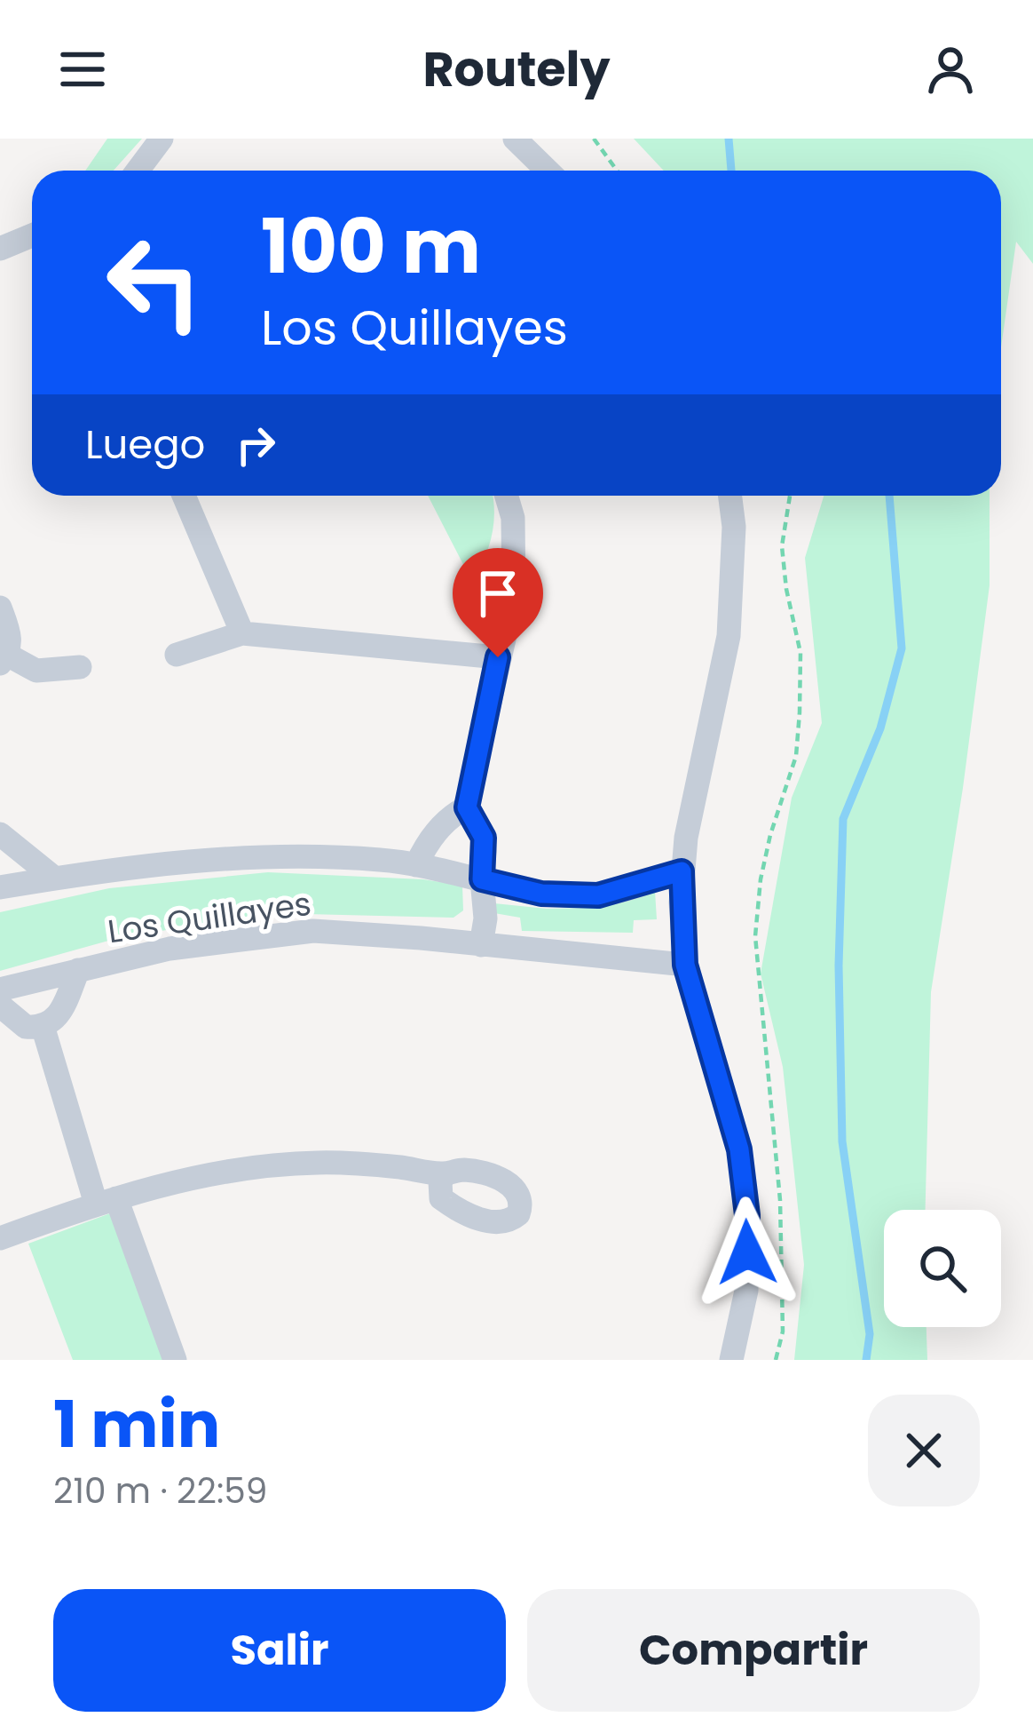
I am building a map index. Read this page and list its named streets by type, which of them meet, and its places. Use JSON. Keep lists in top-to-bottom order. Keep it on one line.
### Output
{"streets":{"street":["Los Quillayes"]},"page":{"header":"Routely","turn":["100 m","Los Quillayes"],"then":"Luego","heading":["1 min","210 m · 22:59"],"buttons":["Salir","Compartir"]}}
